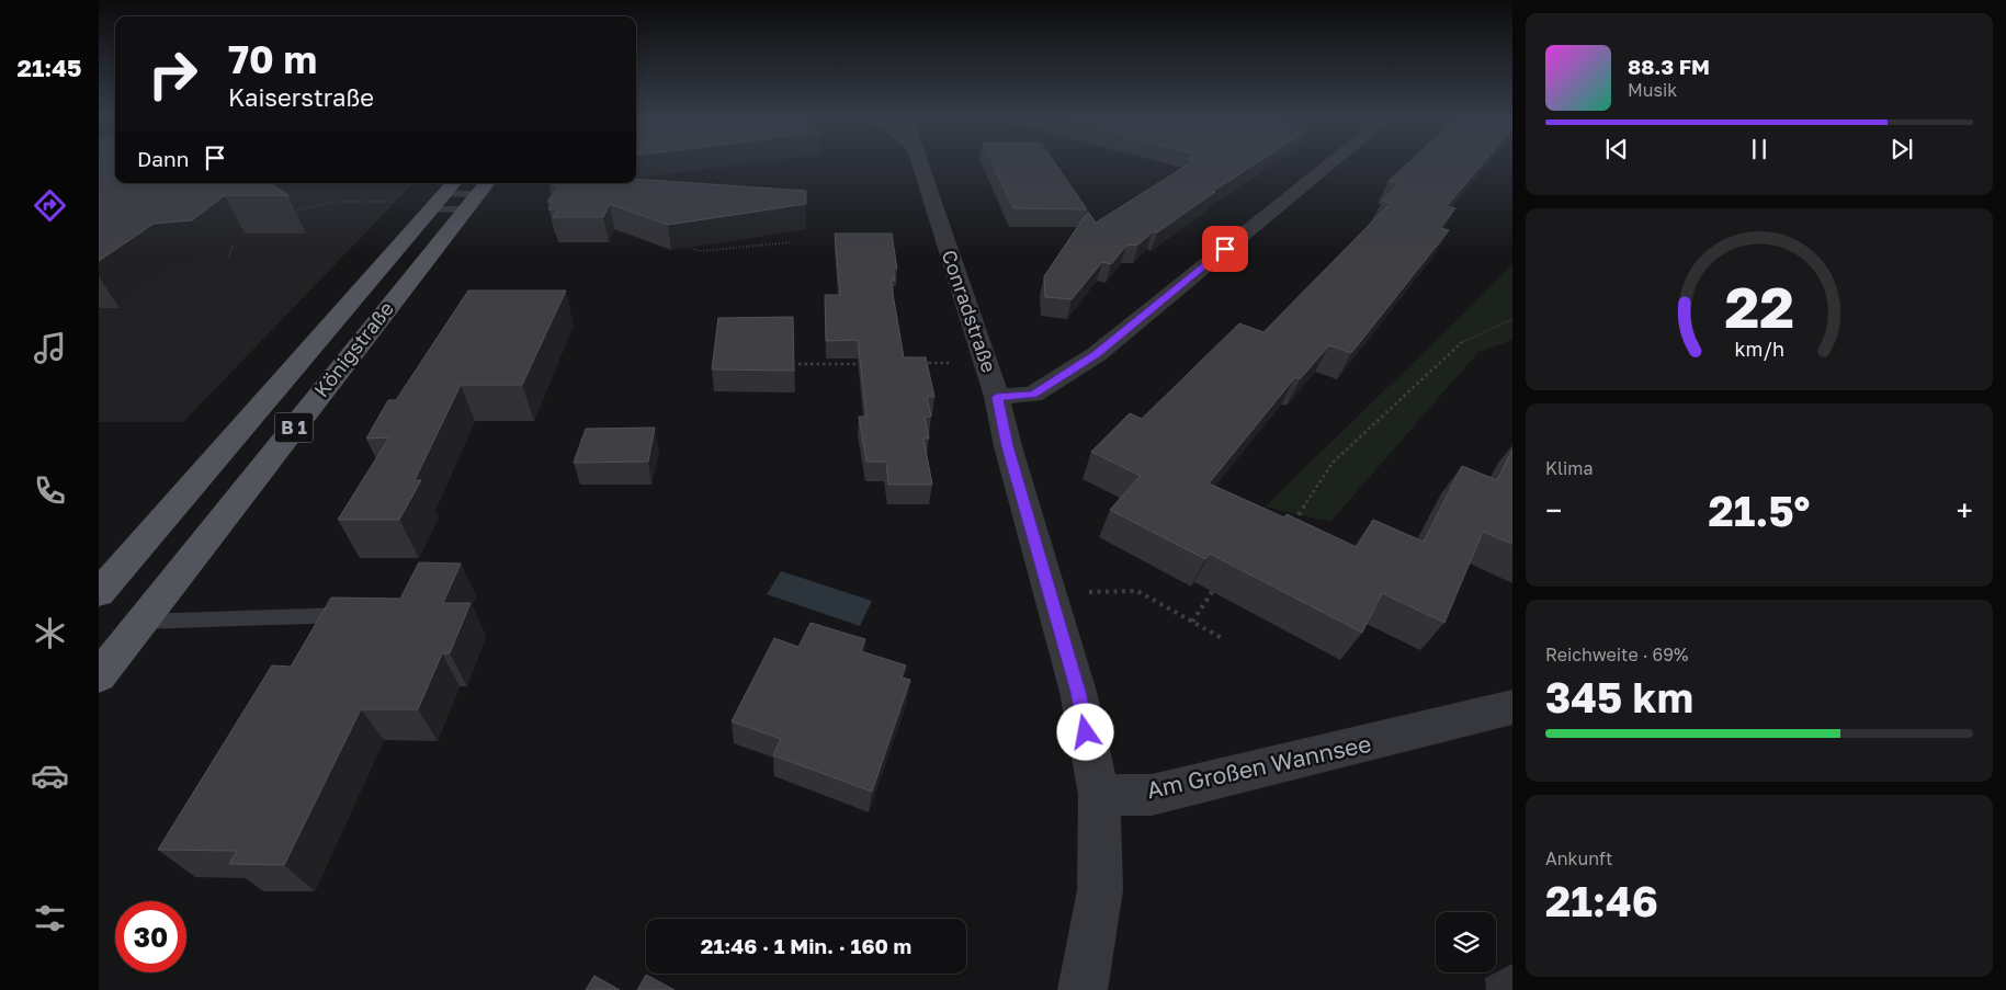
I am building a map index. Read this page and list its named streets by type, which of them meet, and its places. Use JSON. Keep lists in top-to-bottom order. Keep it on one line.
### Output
{"streets":{"main road":["Königstraße","B 1"],"street":["Conradstraße","Am Großen Wannsee"]},"crossings":[["Conradstraße","Am Großen Wannsee"]],"page":{"tabs":"21:45","turn":["70 m","Kaiserstraße"],"song":["88.3 FM","Musik"],"then":"Dann","tile":["Klima",["Reichweite · 69%","345 km"],["Ankunft","21:46"]],"heat":["−","21.5°","+"],"limit":"30","trip":"21:46 · 1 Min. · 160 m","gauge":["22","km/h"]}}
